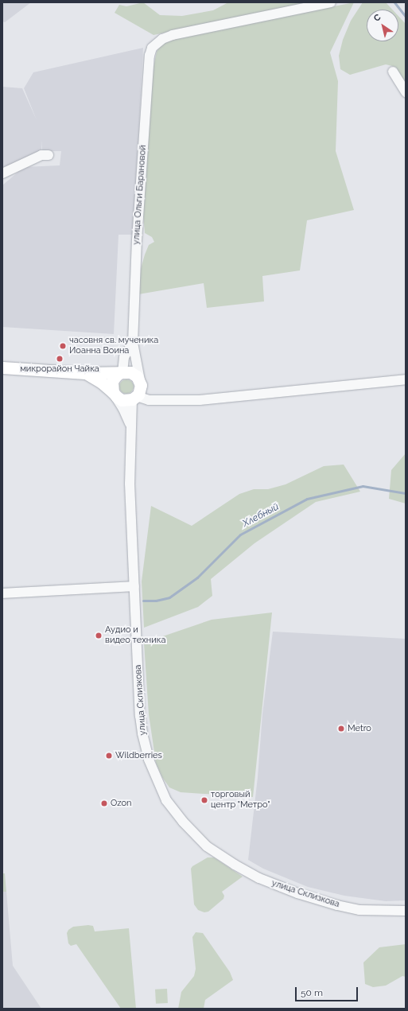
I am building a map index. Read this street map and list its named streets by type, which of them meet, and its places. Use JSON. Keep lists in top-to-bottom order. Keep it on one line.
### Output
{"streets":{"street":["улица Ольги Барановой","улица Склизкова"]},"crossings":[["улица Ольги Барановой","улица Склизкова"]],"water":["Хлебный"],"places":["часовня св. мученика Иоанна Воина","микрорайон Чайка","Аудио и видео техника","Metro","Wildberries","торговый центр \"Метро\"","Ozon"],"scale_bar":"50 m","north":"top left"}
